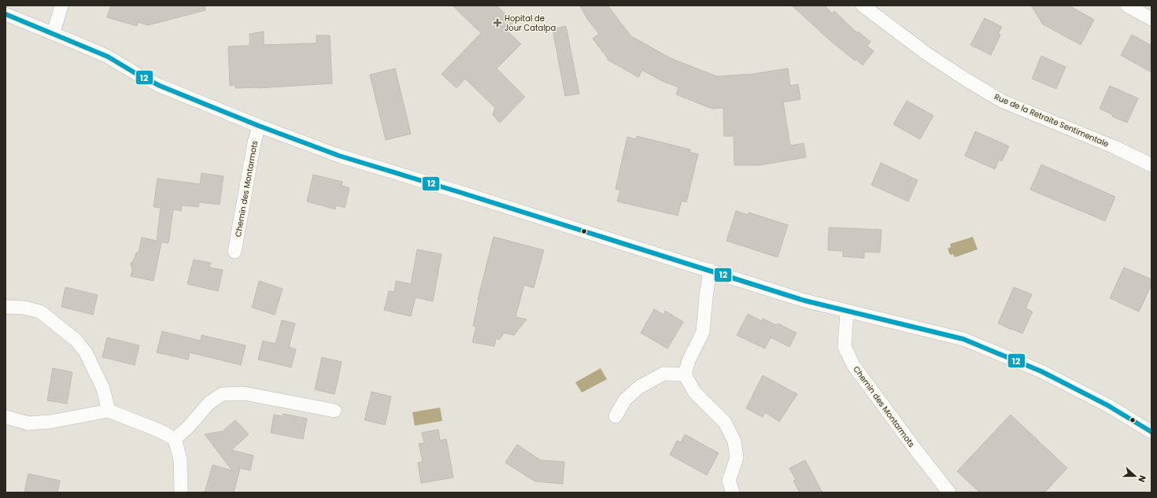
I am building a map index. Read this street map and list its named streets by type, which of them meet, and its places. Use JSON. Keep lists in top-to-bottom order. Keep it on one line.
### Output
{"streets":{"street":["Rue de la Retraite Sentimentale","Chemin des Montarmots"]},"places":{"health":["Hopital de Jour Catalpa"]},"lines":["transit line 12"],"north":"right"}
